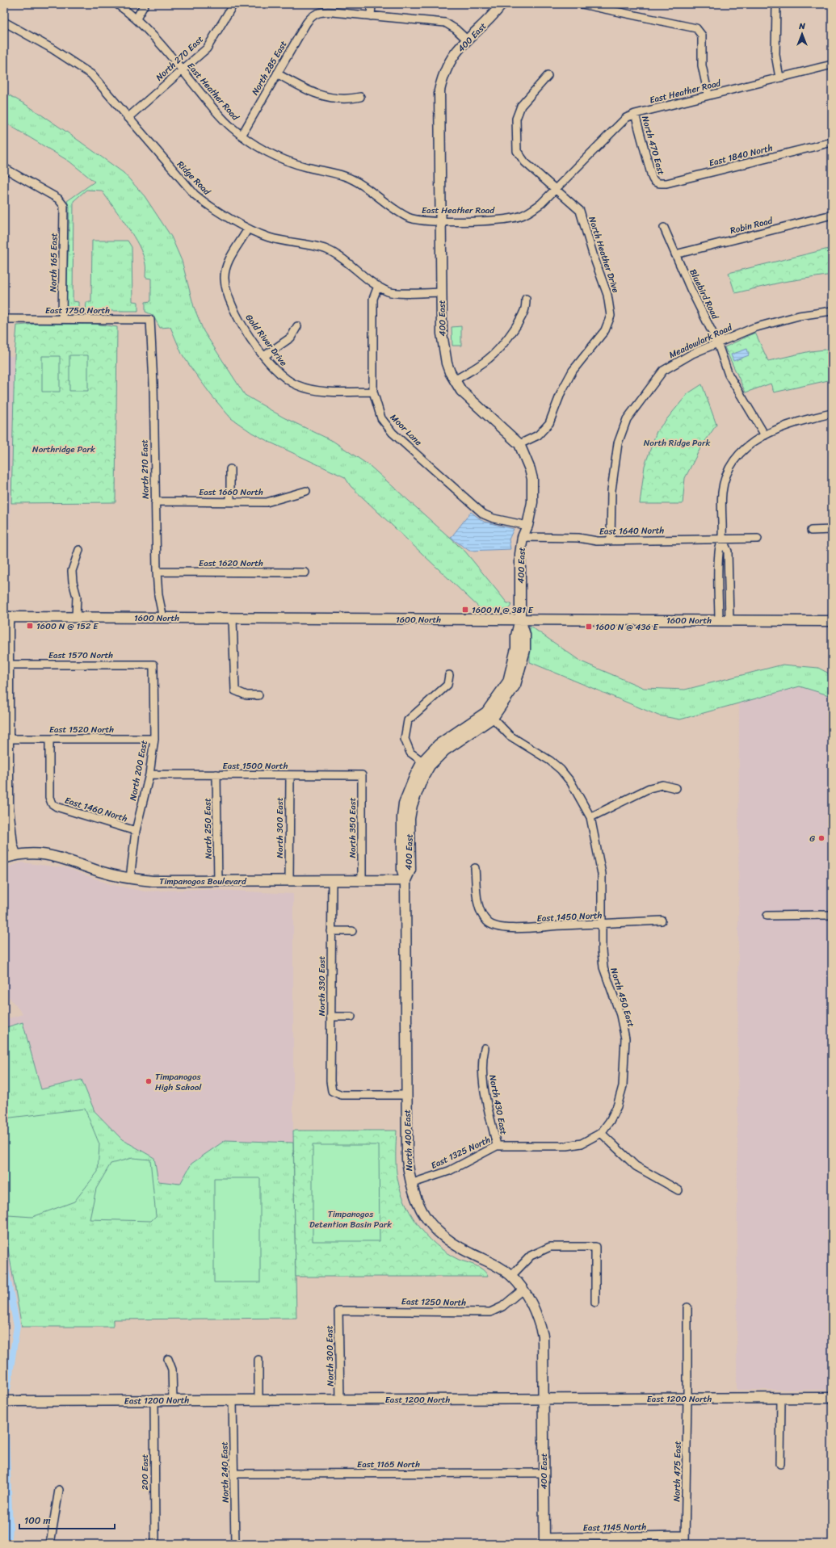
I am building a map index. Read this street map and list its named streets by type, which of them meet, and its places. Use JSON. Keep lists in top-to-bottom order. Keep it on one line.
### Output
{"streets":{"street":["400 East","North 270 East","North 285 East","East Heather Road","North 470 East","East 1840 North","Ridge Road","Robin Road","North Heather Drive","North 165 East","Bluebird Road","East 1750 North","Gold River Drive","Meadowlark Road","Moor Lane","North 210 East","East 1660 North","East 1640 North","East 1620 North","1600 North","East 1570 North","East 1520 North","East 1500 North","North 200 East","East 1460 North","North 300 East","North 350 East","North 250 East","Timpanogos Boulevard","East 1450 North","North 330 East","North 450 East","North 430 East","North 400 East","East 1325 North","East 1250 North","East 1200 North","East 1165 North","North 475 East","200 East","North 240 East","East 1145 North"]},"crossings":[["400 East","East Heather Road"],["400 East","Ridge Road"],["400 East","North Heather Drive"],["400 East","Moor Lane"],["400 East","East 1640 North"],["400 East","1600 North"],["400 East","Timpanogos Boulevard"],["400 East","North 450 East"],["400 East","North 400 East"],["400 East","East 1200 North"],["400 East","East 1165 North"],["400 East","East 1145 North"],["North 270 East","East Heather Road"],["North 270 East","Ridge Road"],["North 285 East","East Heather Road"],["East Heather Road","North 470 East"],["East Heather Road","North Heather Drive"],["North 470 East","East 1840 North"],["Ridge Road","Gold River Drive"],["Ridge Road","Moor Lane"],["Robin Road","Bluebird Road"],["North 165 East","East 1750 North"],["Bluebird Road","Meadowlark Road"],["East 1750 North","North 210 East"],["Gold River Drive","Moor Lane"],["Meadowlark Road","East 1640 North"],["North 210 East","East 1660 North"],["North 210 East","East 1620 North"],["North 210 East","1600 North"],["East 1570 North","North 200 East"],["East 1520 North","North 200 East"],["East 1520 North","East 1460 North"],["East 1500 North","North 200 East"],["East 1500 North","North 300 East"],["East 1500 North","North 350 East"],["East 1500 North","North 250 East"],["North 200 East","East 1460 North"],["North 200 East","Timpanogos Boulevard"],["North 300 East","Timpanogos Boulevard"],["North 300 East","East 1250 North"],["North 300 East","East 1200 North"],["North 350 East","Timpanogos Boulevard"],["North 250 East","Timpanogos Boulevard"],["Timpanogos Boulevard","North 330 East"],["Timpanogos Boulevard","North 400 East"],["East 1450 North","North 450 East"],["North 330 East","North 400 East"],["North 450 East","East 1325 North"],["North 430 East","East 1325 North"],["North 400 East","East 1325 North"],["North 400 East","East 1250 North"],["North 400 East","East 1200 North"],["East 1200 North","North 475 East"],["East 1200 North","200 East"],["East 1200 North","North 240 East"],["East 1165 North","North 240 East"],["North 475 East","East 1145 North"]],"parks":["North Ridge Park","Northridge Park","Timpanogos Detention Basin Park"],"places":{"transit":["1600 N @ 381 E","1600 N @ 152 E","1600 N @ 436 E"],"other":["G","Timpanogos High School"]},"scale_bar":"100 m","north":"top"}
